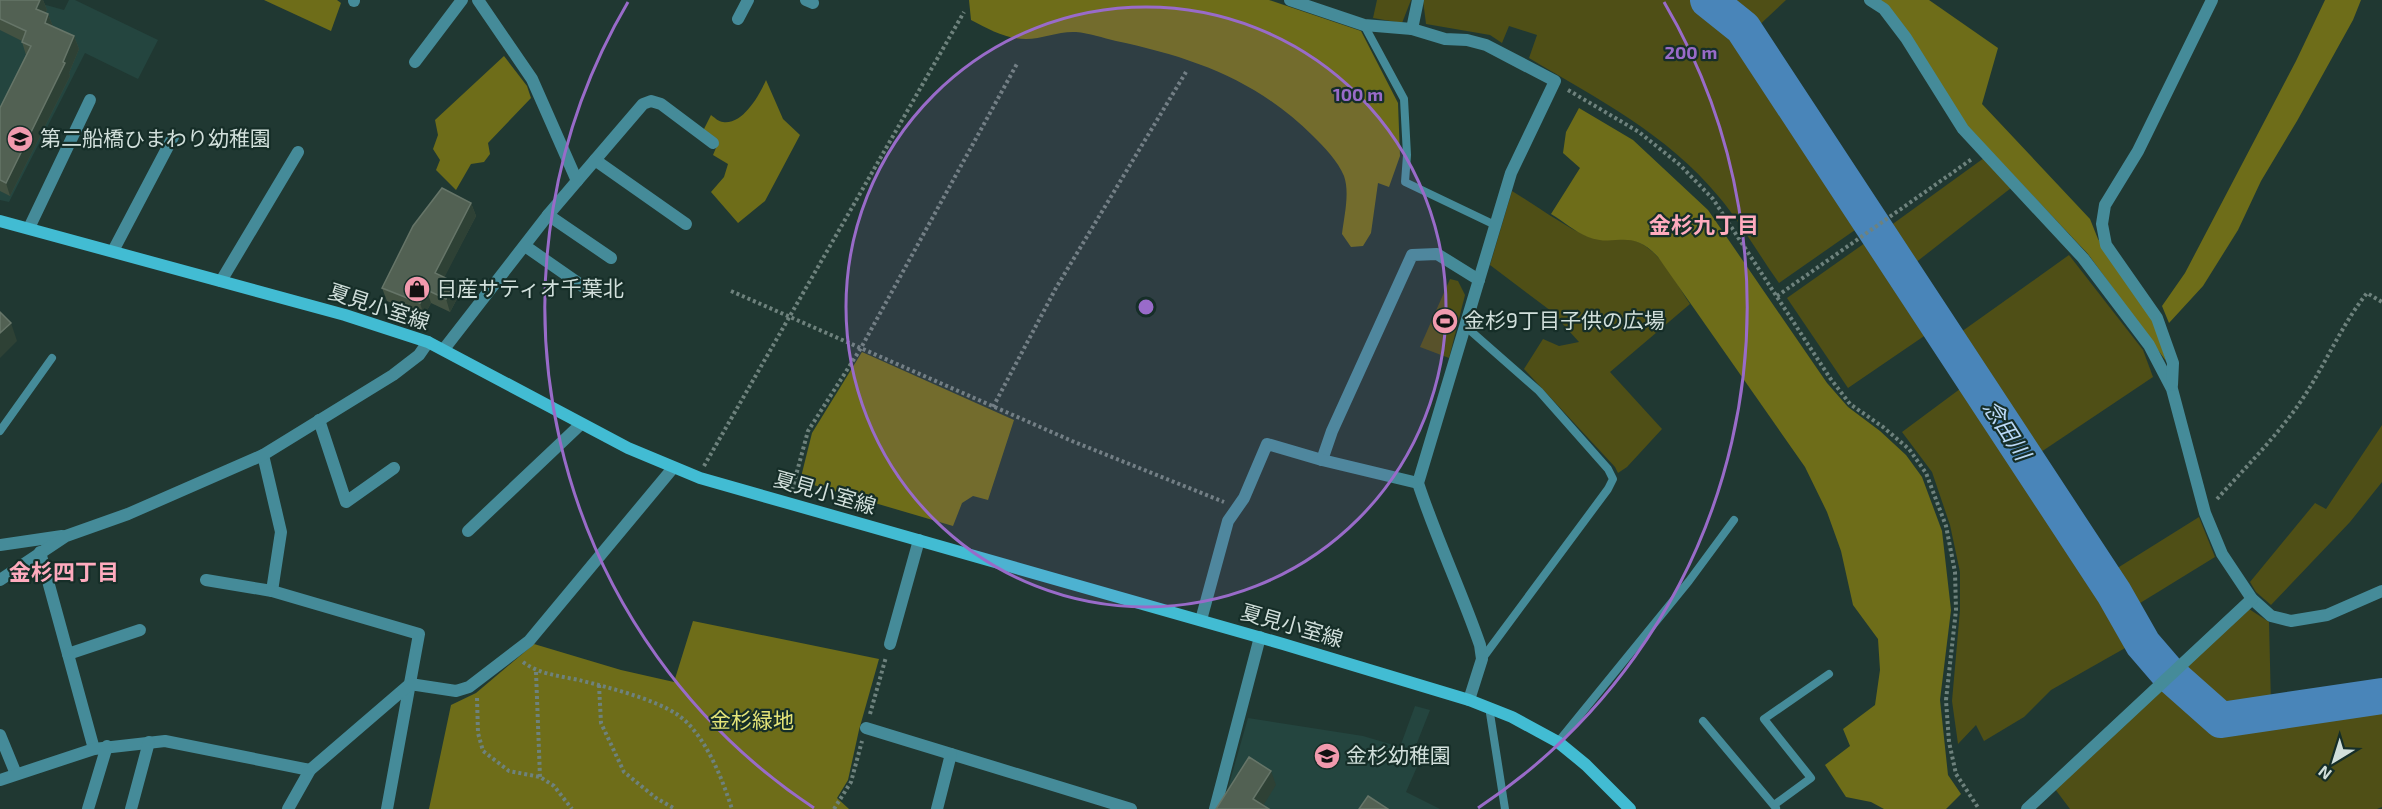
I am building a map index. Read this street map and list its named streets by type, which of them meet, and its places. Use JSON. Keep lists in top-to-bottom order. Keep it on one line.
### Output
{"streets":{"main road":["夏見小室線"]},"districts":["金杉九丁目","金杉四丁目"],"water":["念田川"],"parks":["金杉緑地"],"places":{"school or university":["第二船橋ひまわり幼稚園","金杉幼稚園"],"shop":["日産サティオ千葉北"],"sports":["金杉9丁目子供の広場"]},"north":"bottom left","rings":["200 m","100 m"]}
